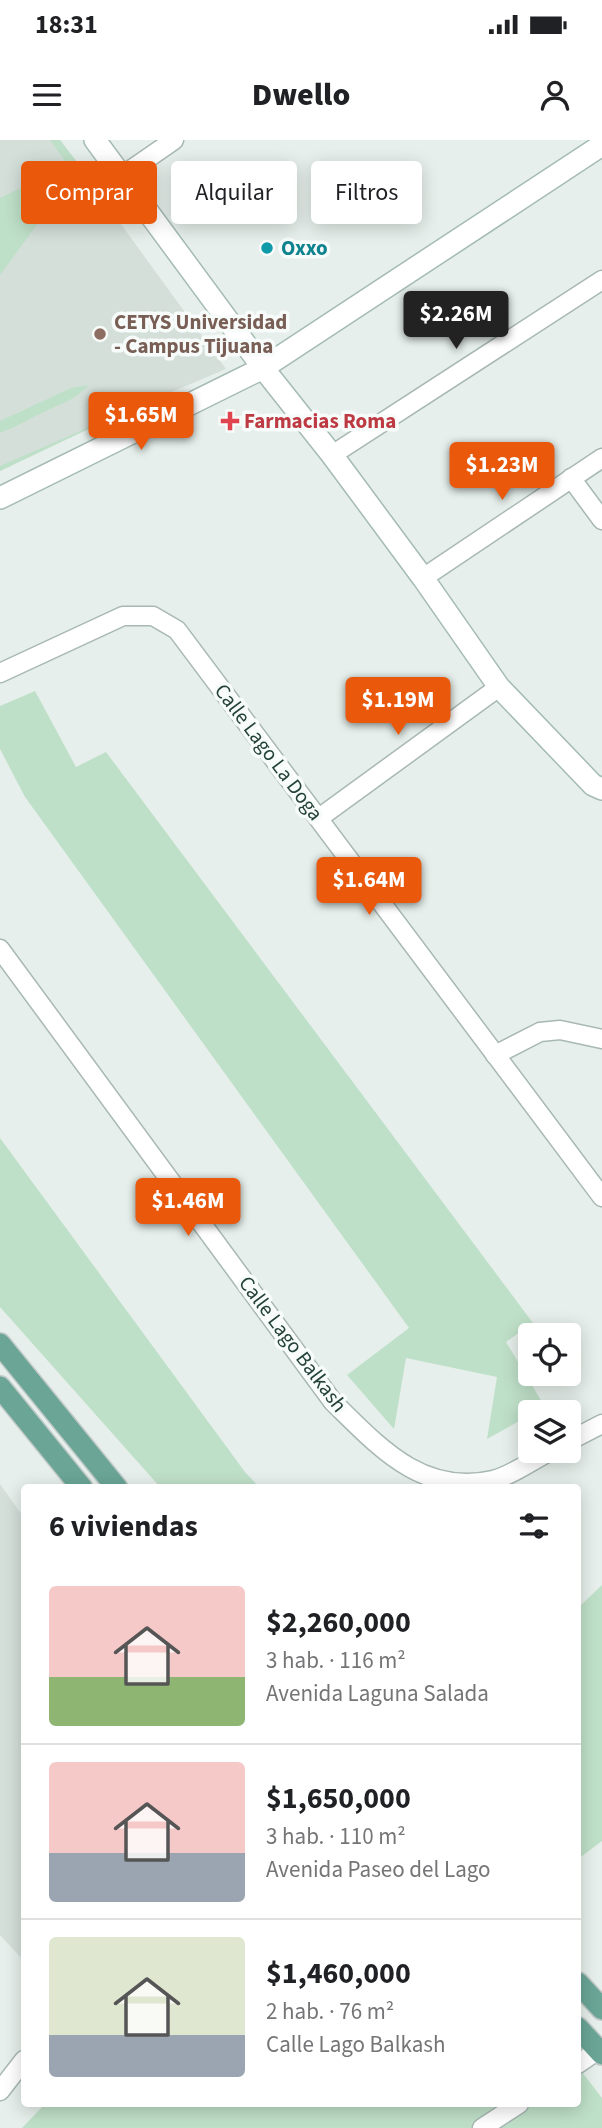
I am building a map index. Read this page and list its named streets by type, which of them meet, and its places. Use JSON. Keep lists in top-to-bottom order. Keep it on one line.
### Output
{"streets":{"street":["Calle Lago La Doga","Calle Lago Balkash"]},"places":{"other":["Oxxo","CETYS Universidad - Campus Tijuana"],"health":["Farmacias Roma"]},"page":{"status":"18:31","header":"Dwello","chip":["Comprar","Alquilar","Filtros"],"price":["$2.26M","$1.65M","$1.23M","$1.19M","$1.64M","$1.46M"],"heading":"6 viviendas","list":[{"name":"$2,260,000","note":"3 hab. · 116 m² · Avenida Laguna Salada"},{"name":"$1,650,000","note":"3 hab. · 110 m² · Avenida Paseo del Lago"},{"name":"$1,460,000","note":"2 hab. · 76 m² · Calle Lago Balkash"}]}}
